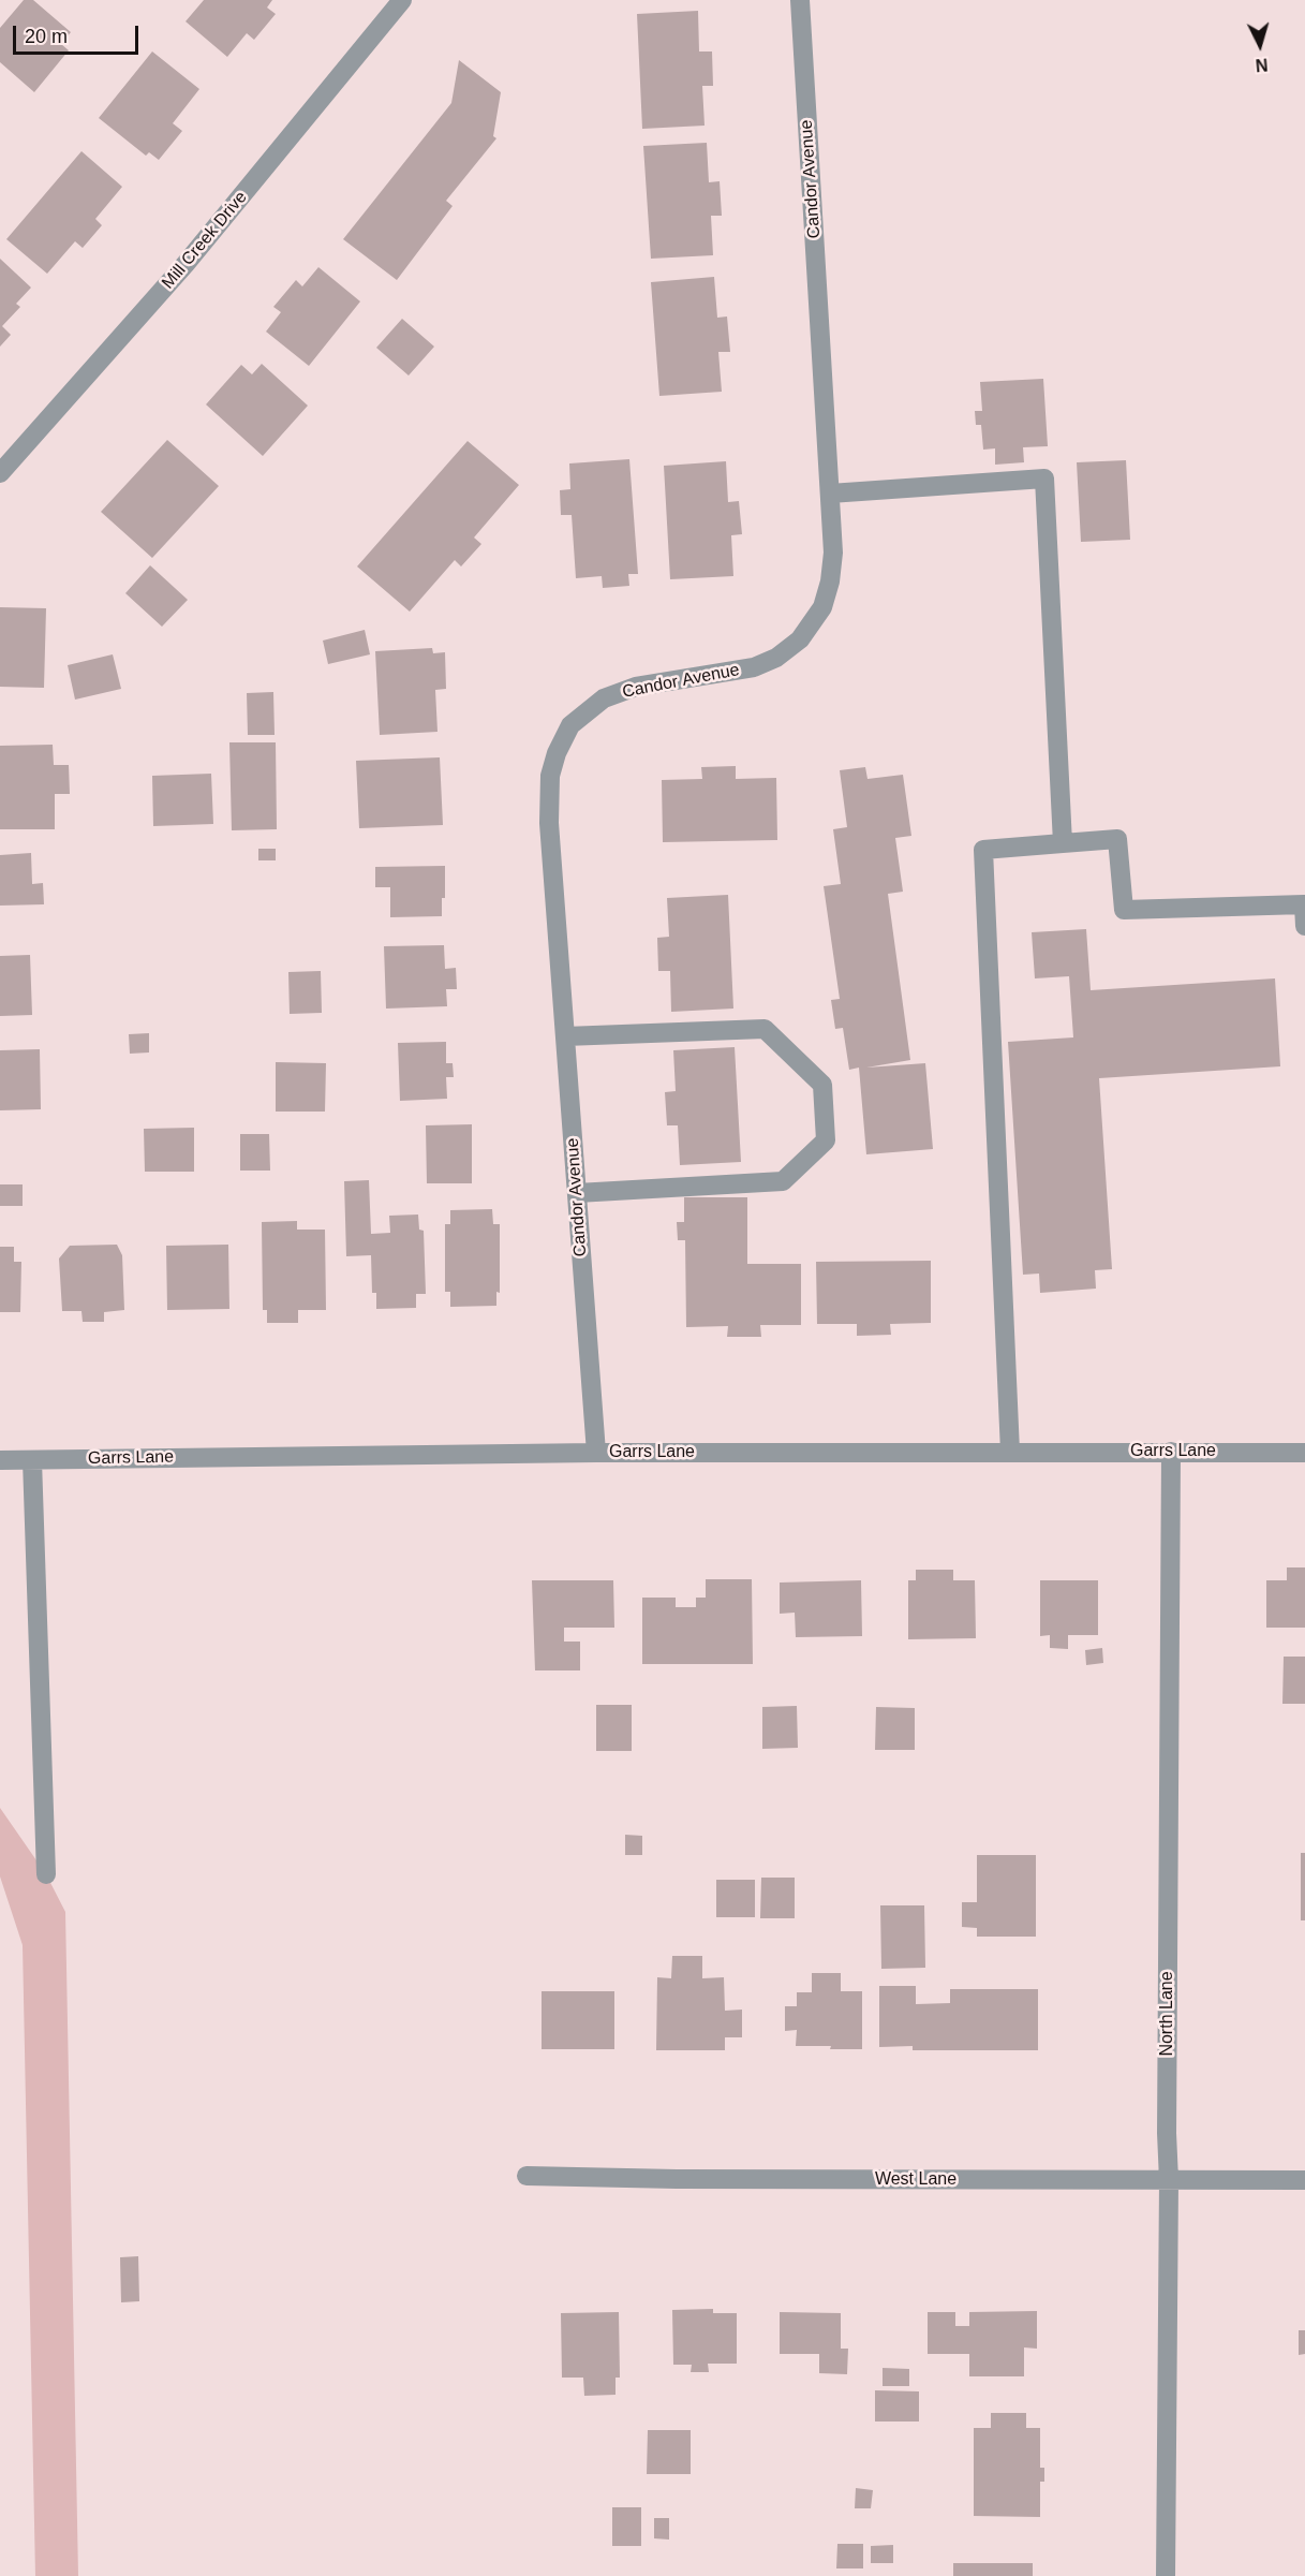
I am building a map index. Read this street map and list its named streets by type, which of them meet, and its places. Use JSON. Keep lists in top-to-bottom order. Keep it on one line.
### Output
{"streets":{"street":["Candor Avenue","Mill Creek Drive","Garrs Lane","North Lane","West Lane"]},"crossings":[["Candor Avenue","Garrs Lane"],["Garrs Lane","North Lane"],["North Lane","West Lane"]],"scale_bar":"20 m","north":"bottom"}
